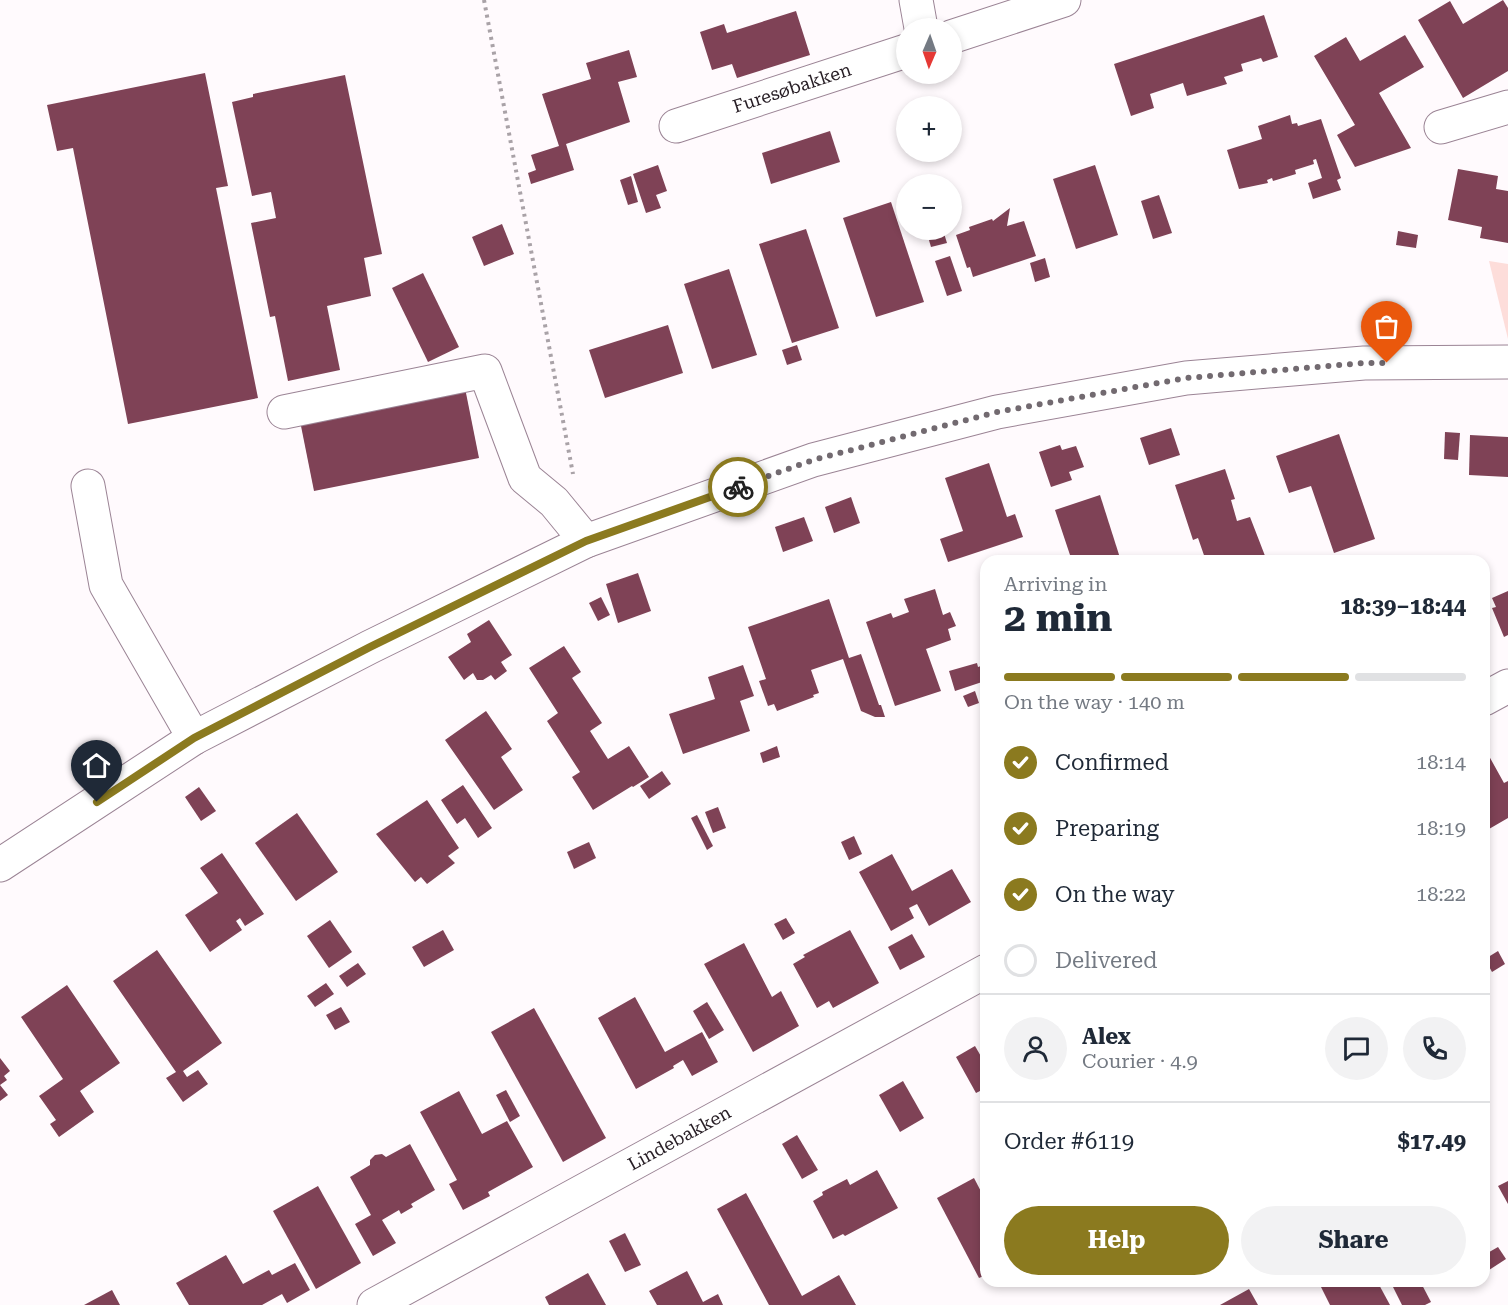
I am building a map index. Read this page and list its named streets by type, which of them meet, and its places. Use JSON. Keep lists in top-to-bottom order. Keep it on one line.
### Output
{"streets":{"street":["Furesøbakken","Lindebakken"]},"north":"bottom","page":{"map_buttons":["+","−"],"heading":["2 min","Arriving in","18:39–18:44"],"panel":["Alex","Courier · 4.9","Order #6119","$17.49"],"bar":"On the way · 140 m","list":[["Confirmed","18:14"],["Preparing","18:19"],["On the way","18:22"],"Delivered"],"buttons":["Help","Share"]}}
